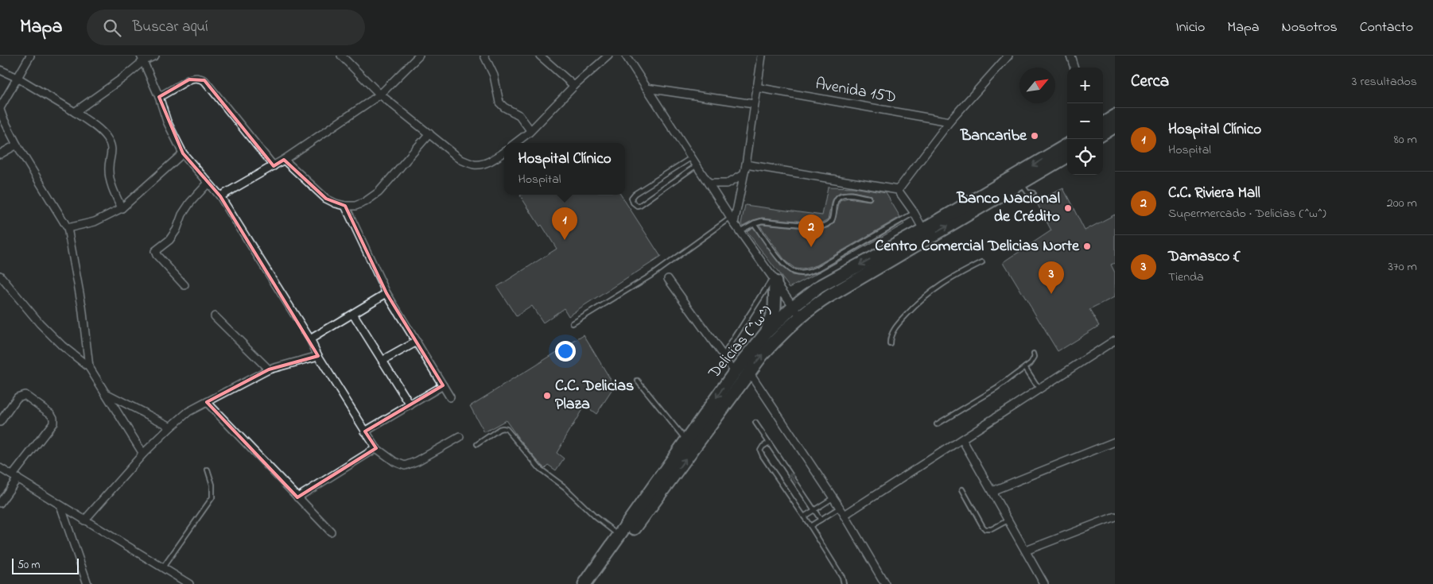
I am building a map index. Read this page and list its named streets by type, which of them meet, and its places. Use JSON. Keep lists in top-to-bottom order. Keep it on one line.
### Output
{"streets":{"main road":["Delicias (^w^)"],"street":["Avenida 15D"]},"places":["Bancaribe","Banco Nacional de Crédito","Centro Comercial Delicias Norte","C.C. Delicias Plaza"],"scale_bar":"50 m","north":"top right","page":{"header":"Mapa","search":"Buscar aquí","nav":["Inicio","Mapa","Nosotros","Contacto"],"heading":["Cerca","3 resultados"],"map_buttons":["+","−"],"list":[{"mark":"1","name":"Hospital Clínico","note":"Hospital","value":"80 m"},{"mark":"2","name":"C.C. Riviera Mall","note":"Supermercado · Delicias (^w^)","value":"200 m"},{"mark":"3","name":"Damasco :(","note":"Tienda","value":"370 m"}],"popup":["Hospital Clínico","Hospital"],"pins":["1","2","3"],"scale":"50 m"}}
